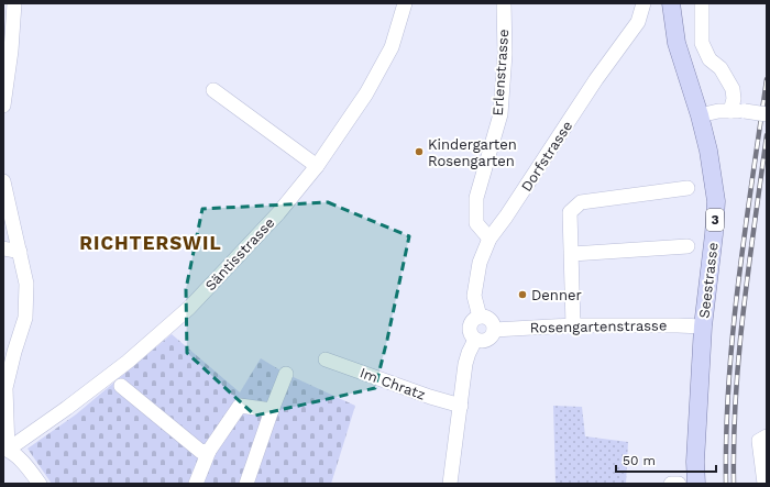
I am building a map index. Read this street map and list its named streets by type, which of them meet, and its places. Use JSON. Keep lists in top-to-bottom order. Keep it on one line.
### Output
{"streets":{"main road":["3","Seestrasse"],"street":["Erlenstrasse","Dorfstrasse","Säntisstrasse","Rosengartenstrasse","Im Chratz"]},"crossings":[["Erlenstrasse","Dorfstrasse"],["Dorfstrasse","Rosengartenstrasse"],["Seestrasse","Rosengartenstrasse"]],"districts":["RICHTERSWIL"],"places":["Kindergarten Rosengarten","Denner"],"scale_bar":"50 m"}
